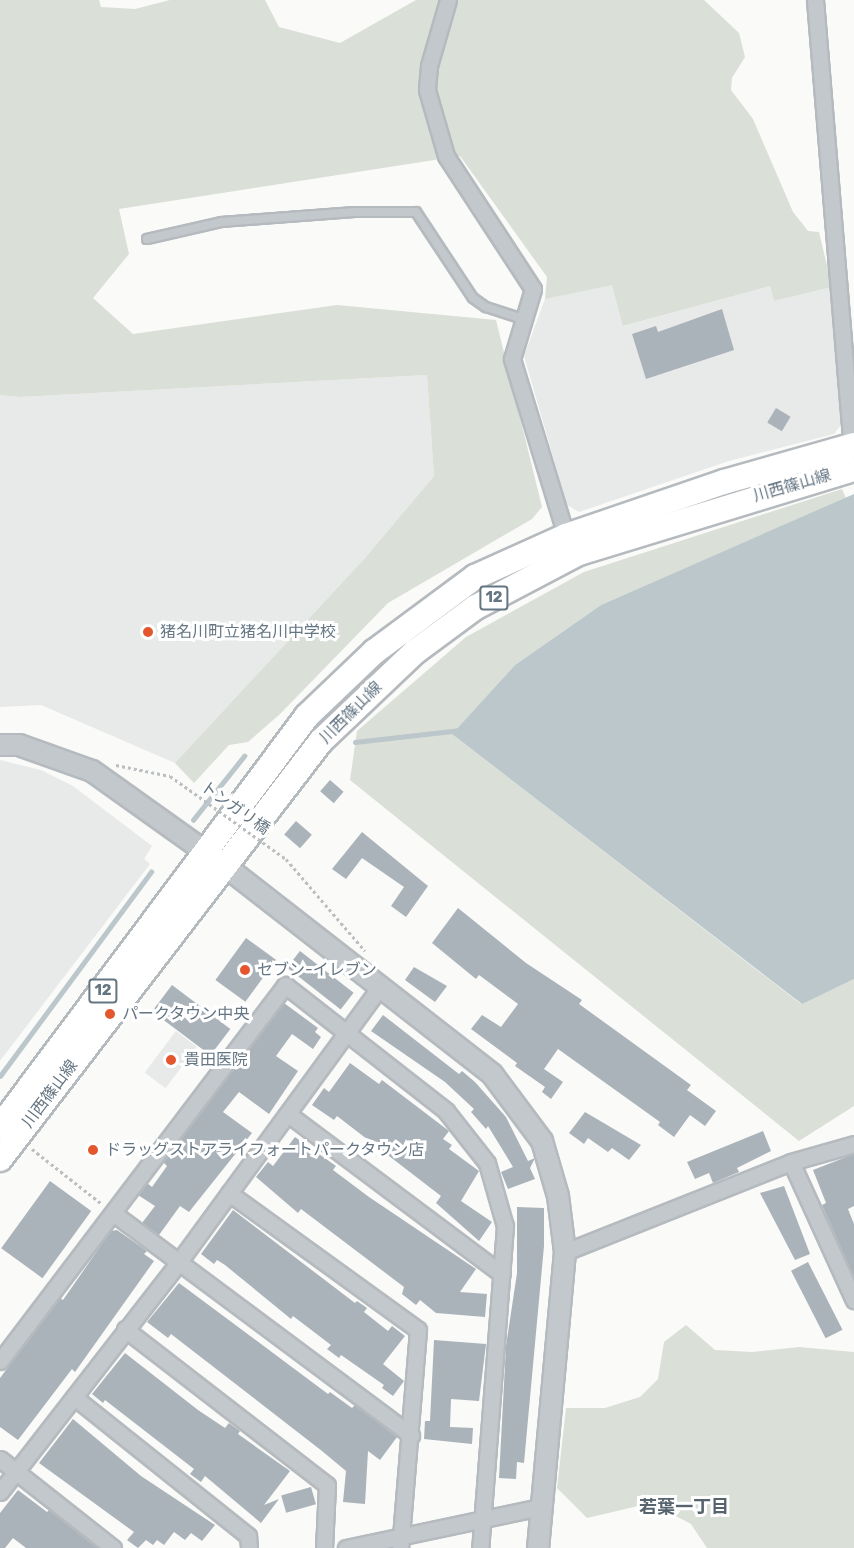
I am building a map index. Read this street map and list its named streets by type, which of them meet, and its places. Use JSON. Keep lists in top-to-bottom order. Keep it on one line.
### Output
{"streets":{"main road":["川西篠山線","12"],"path":["トンガリ橋"]},"districts":["若葉一丁目"],"places":["猪名川町立猪名川中学校","セブン-イレブン","パークタウン中央","貴田医院","ドラッグストアライフォートパークタウン店"]}
